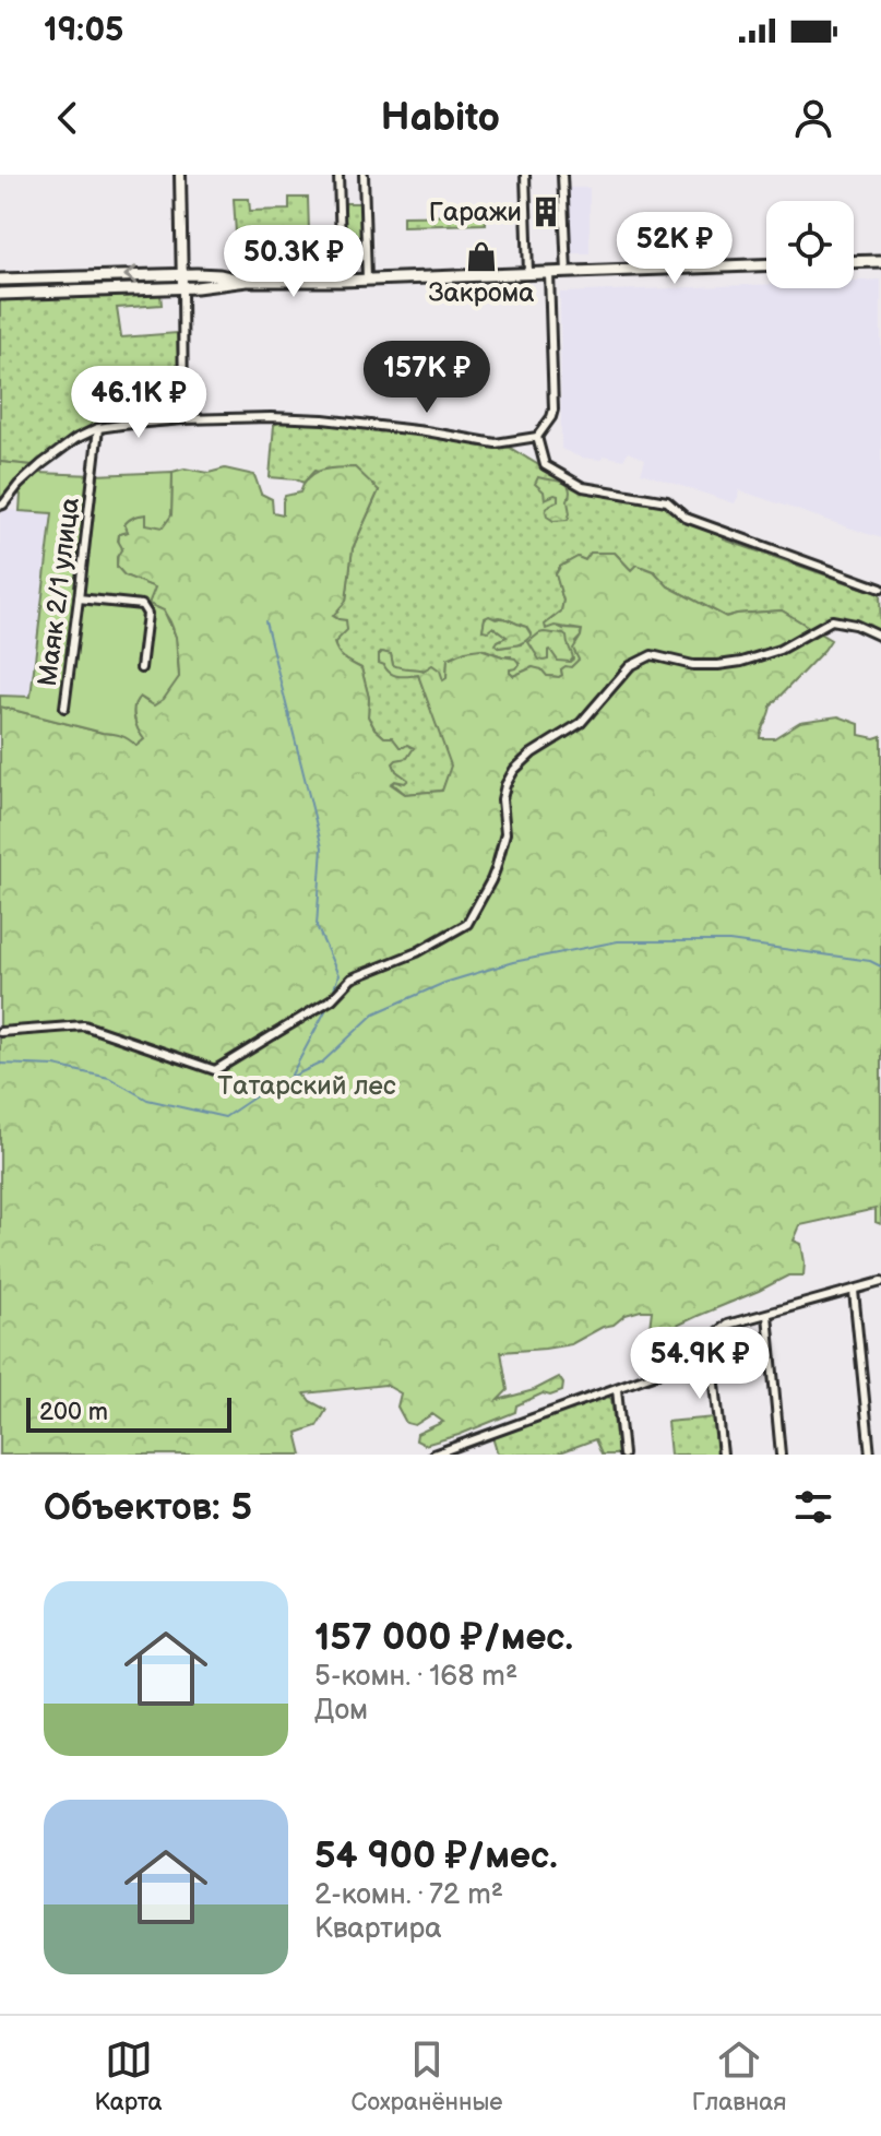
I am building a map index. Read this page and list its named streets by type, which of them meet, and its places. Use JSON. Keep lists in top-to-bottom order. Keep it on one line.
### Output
{"streets":{"street":["Маяк 2/1 улица"]},"parks":["Татарский лес"],"places":{"building":["Гаражи"],"shop":["Закрома"]},"scale_bar":"200 m","page":{"status":"19:05","header":"Habito","price":["52K ₽","50.3K ₽","157K ₽","46.1K ₽","54.9K ₽"],"scale":"200 m","heading":"Объектов: 5","list":[{"name":"157 000 ₽/мес.","note":"5-комн. · 168 m² · Дом"},{"name":"54 900 ₽/мес.","note":"2-комн. · 72 m² · Квартира"}],"tabs":["Карта","Сохранённые","Главная"]}}
